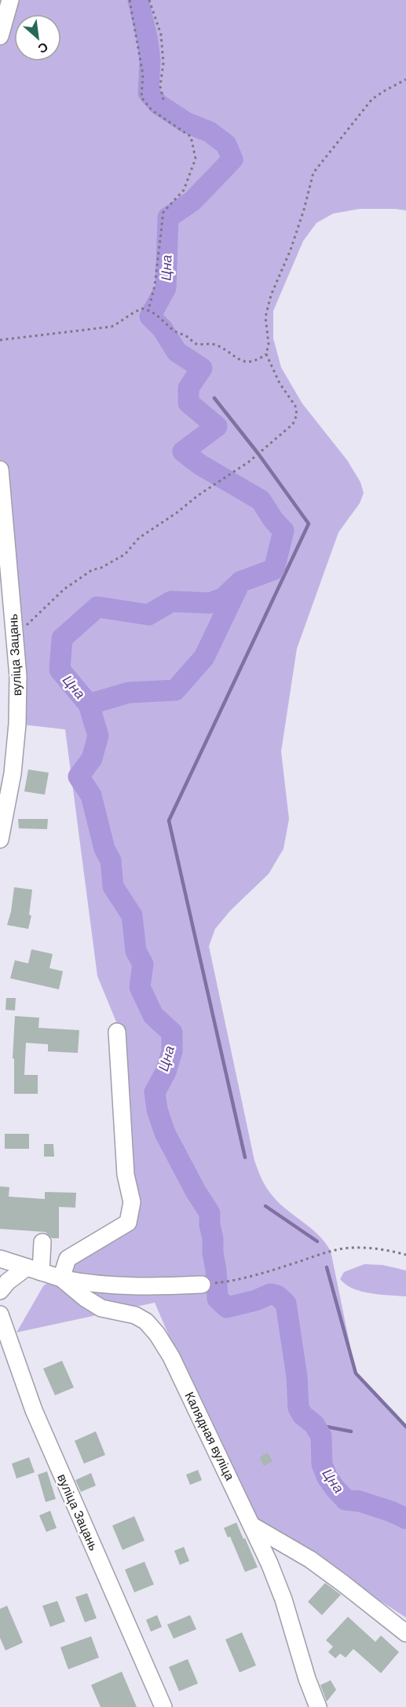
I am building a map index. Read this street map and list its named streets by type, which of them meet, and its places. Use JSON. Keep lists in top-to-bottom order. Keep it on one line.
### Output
{"streets":{"street":["вуліца Зацань","Калядная вуліца"]},"water":["Цна"],"north":"bottom right"}
